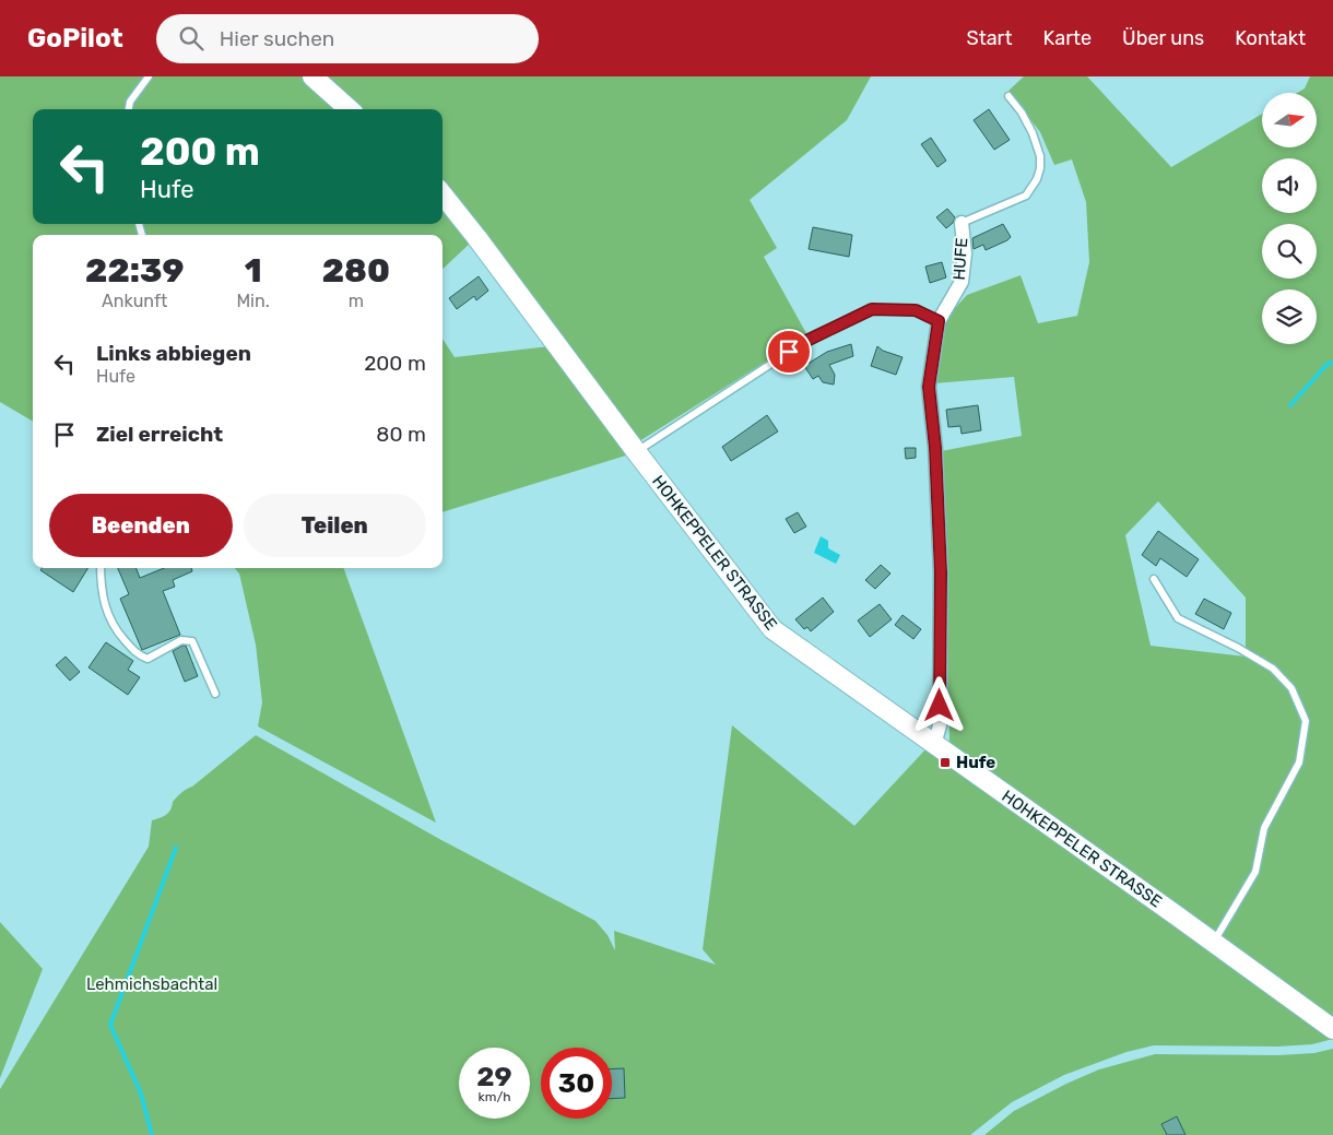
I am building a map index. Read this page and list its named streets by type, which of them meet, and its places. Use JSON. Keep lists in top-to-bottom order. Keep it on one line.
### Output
{"streets":{"street":["HUFE","HOHKEPPELER STRASSE"]},"crossings":[["HUFE","HOHKEPPELER STRASSE"]],"parks":["Lehmichsbachtal"],"places":{"transit":["Hufe"]},"north":"right","page":{"header":"GoPilot","search":"Hier suchen","nav":["Start","Karte","Über uns","Kontakt"],"turn":["200 m","Hufe"],"eta":["22:39","Ankunft","1","Min.","280","m"],"list":[{"name":"Links abbiegen","note":"Hufe","value":"200 m"},{"name":"Ziel erreicht","value":"80 m"}],"buttons":["Beenden","Teilen"],"speed":"29 km/h","limit":"30"}}
